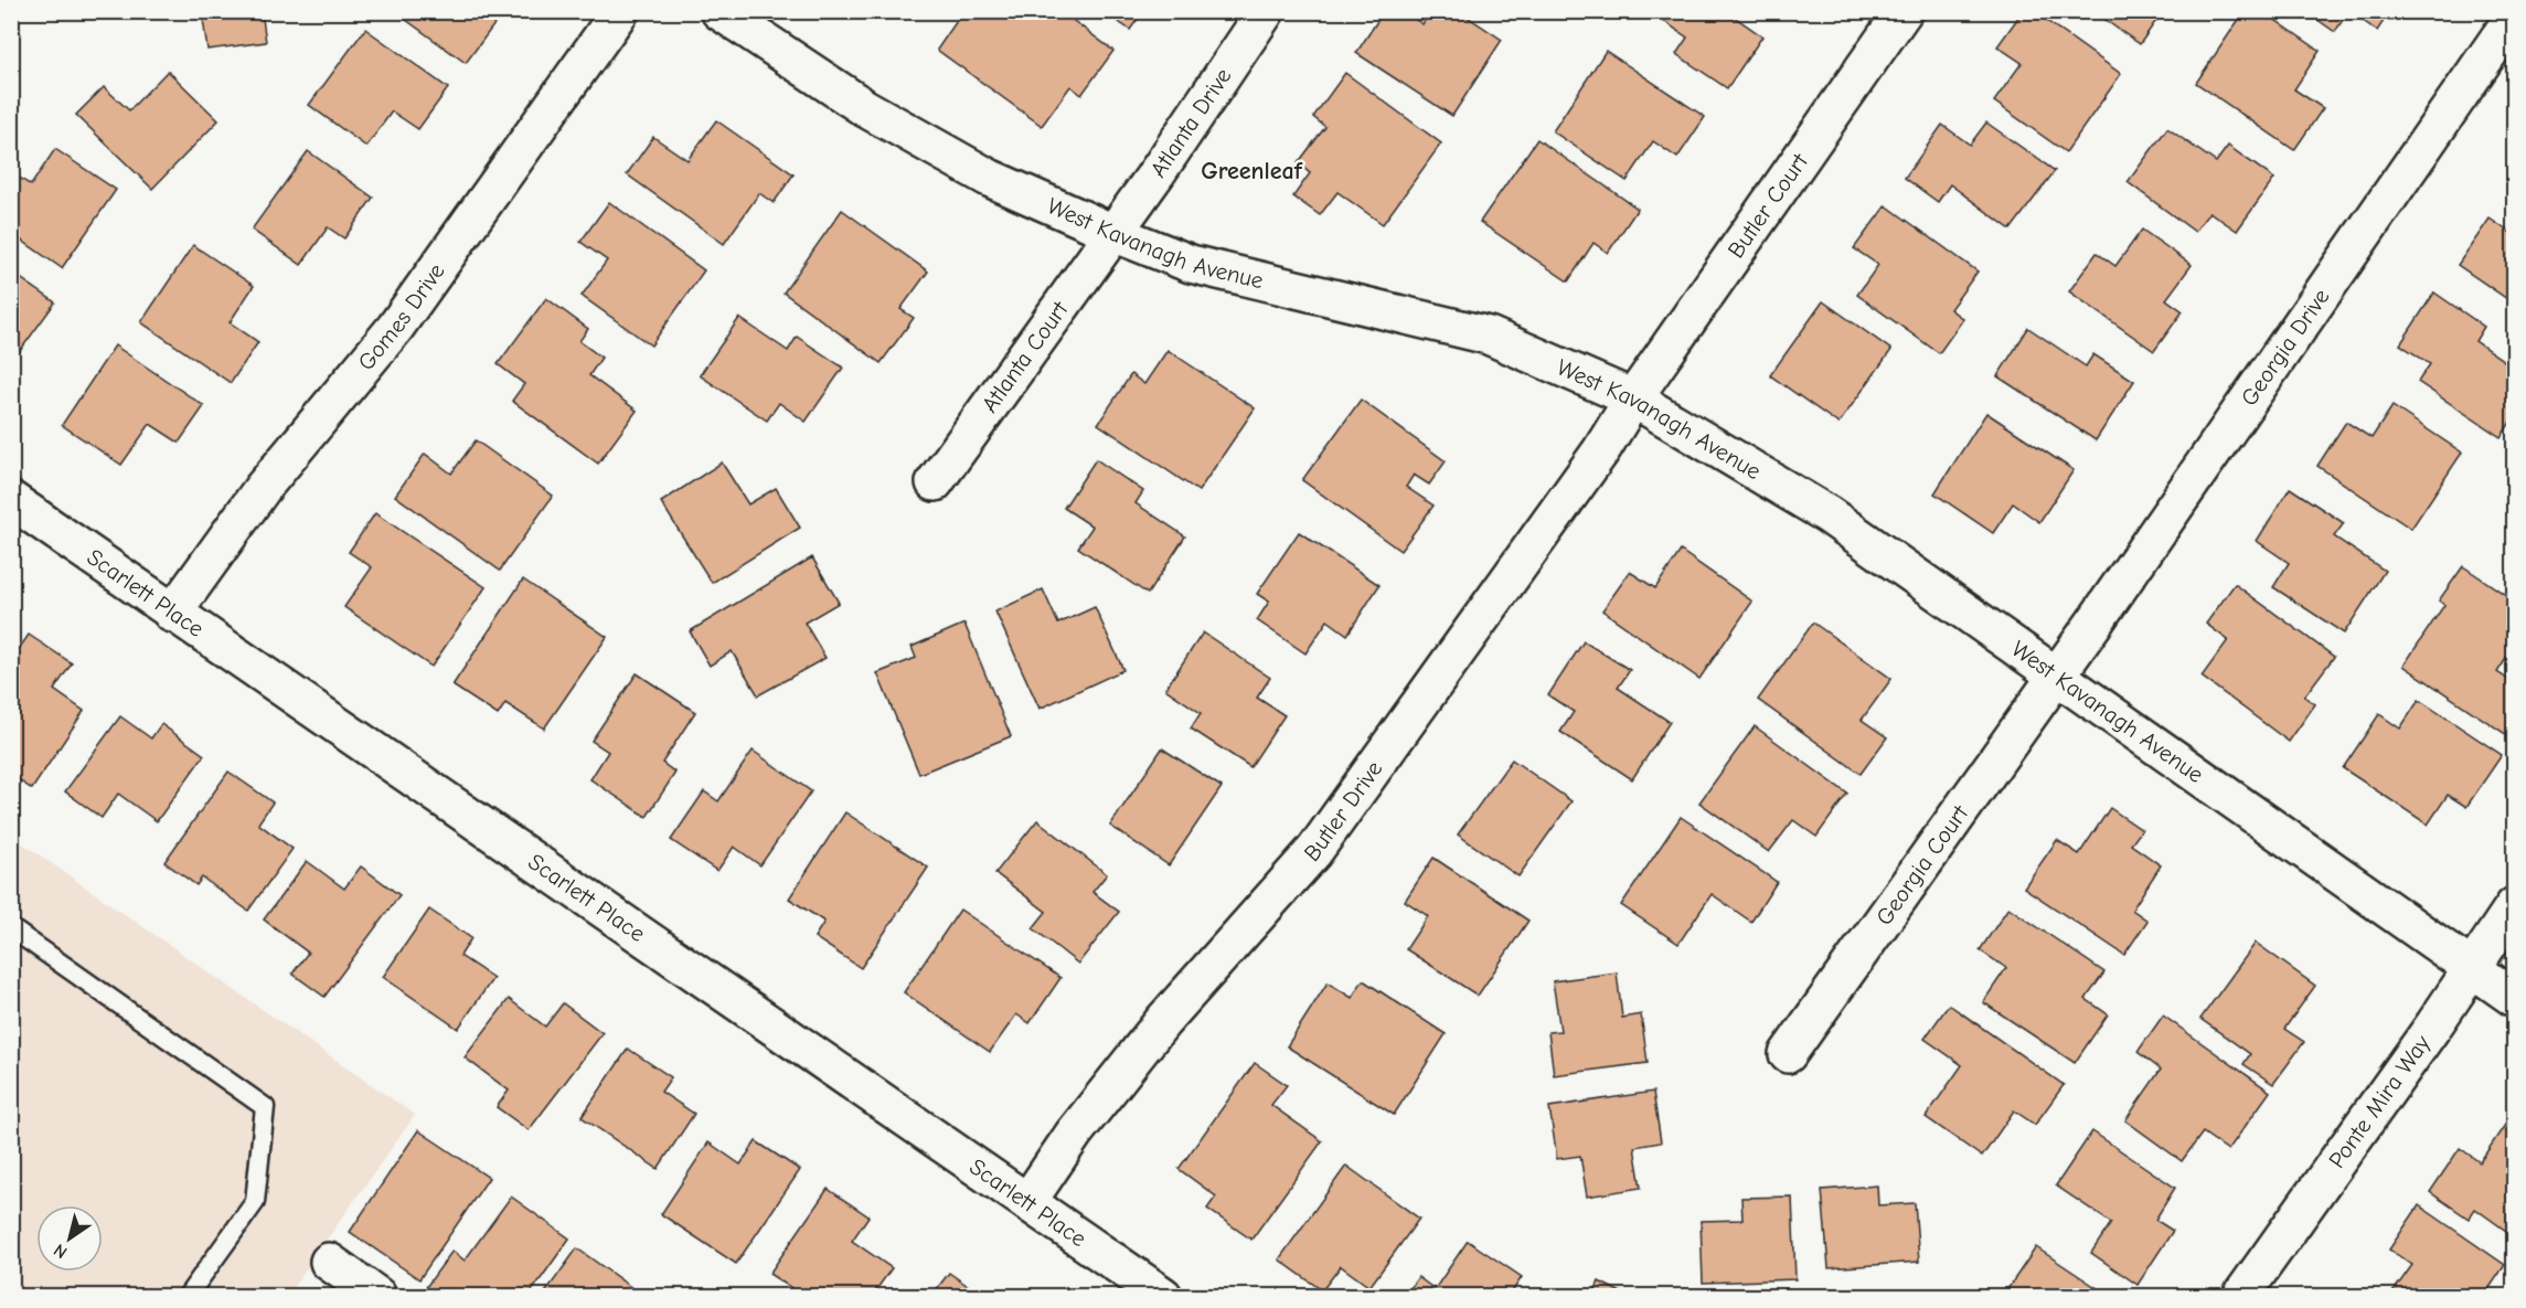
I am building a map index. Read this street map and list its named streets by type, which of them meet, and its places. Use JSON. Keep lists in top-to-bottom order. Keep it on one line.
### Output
{"streets":{"street":["Atlanta Drive","Butler Court","West Kavanagh Avenue","Gomes Drive","Georgia Drive","Atlanta Court","Scarlett Place","Butler Drive","Georgia Court","Ponte Mira Way"]},"crossings":[["Atlanta Drive","West Kavanagh Avenue"],["Atlanta Drive","Atlanta Court"],["Butler Court","West Kavanagh Avenue"],["Butler Court","Butler Drive"],["West Kavanagh Avenue","Georgia Drive"],["West Kavanagh Avenue","Atlanta Court"],["West Kavanagh Avenue","Butler Drive"],["West Kavanagh Avenue","Georgia Court"],["West Kavanagh Avenue","Ponte Mira Way"],["Gomes Drive","Scarlett Place"],["Georgia Drive","Georgia Court"],["Scarlett Place","Butler Drive"]],"districts":["Greenleaf"],"north":"bottom left"}
